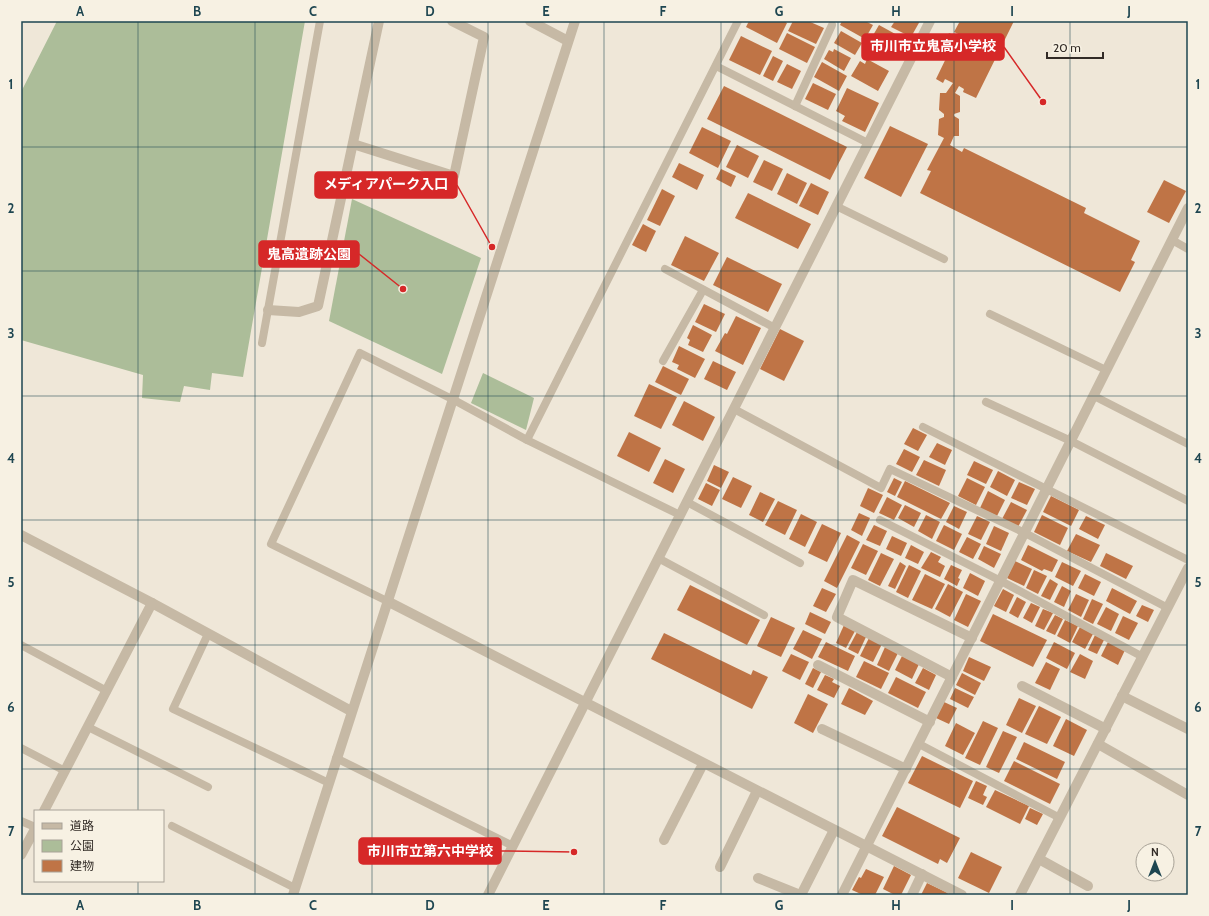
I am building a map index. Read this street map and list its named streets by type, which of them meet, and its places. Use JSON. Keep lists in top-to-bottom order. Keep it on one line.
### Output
{"places":["市川市立鬼高小学校","メディアパーク入口","鬼高遺跡公園","市川市立第六中学校"],"legend":["道路","公園","建物"],"scale_bar":"20 m","north":"top","grid":{"columns":["A","B","C","D","E","F","G","H","I","J"],"rows":["1","2","3","4","5","6","7"]}}
